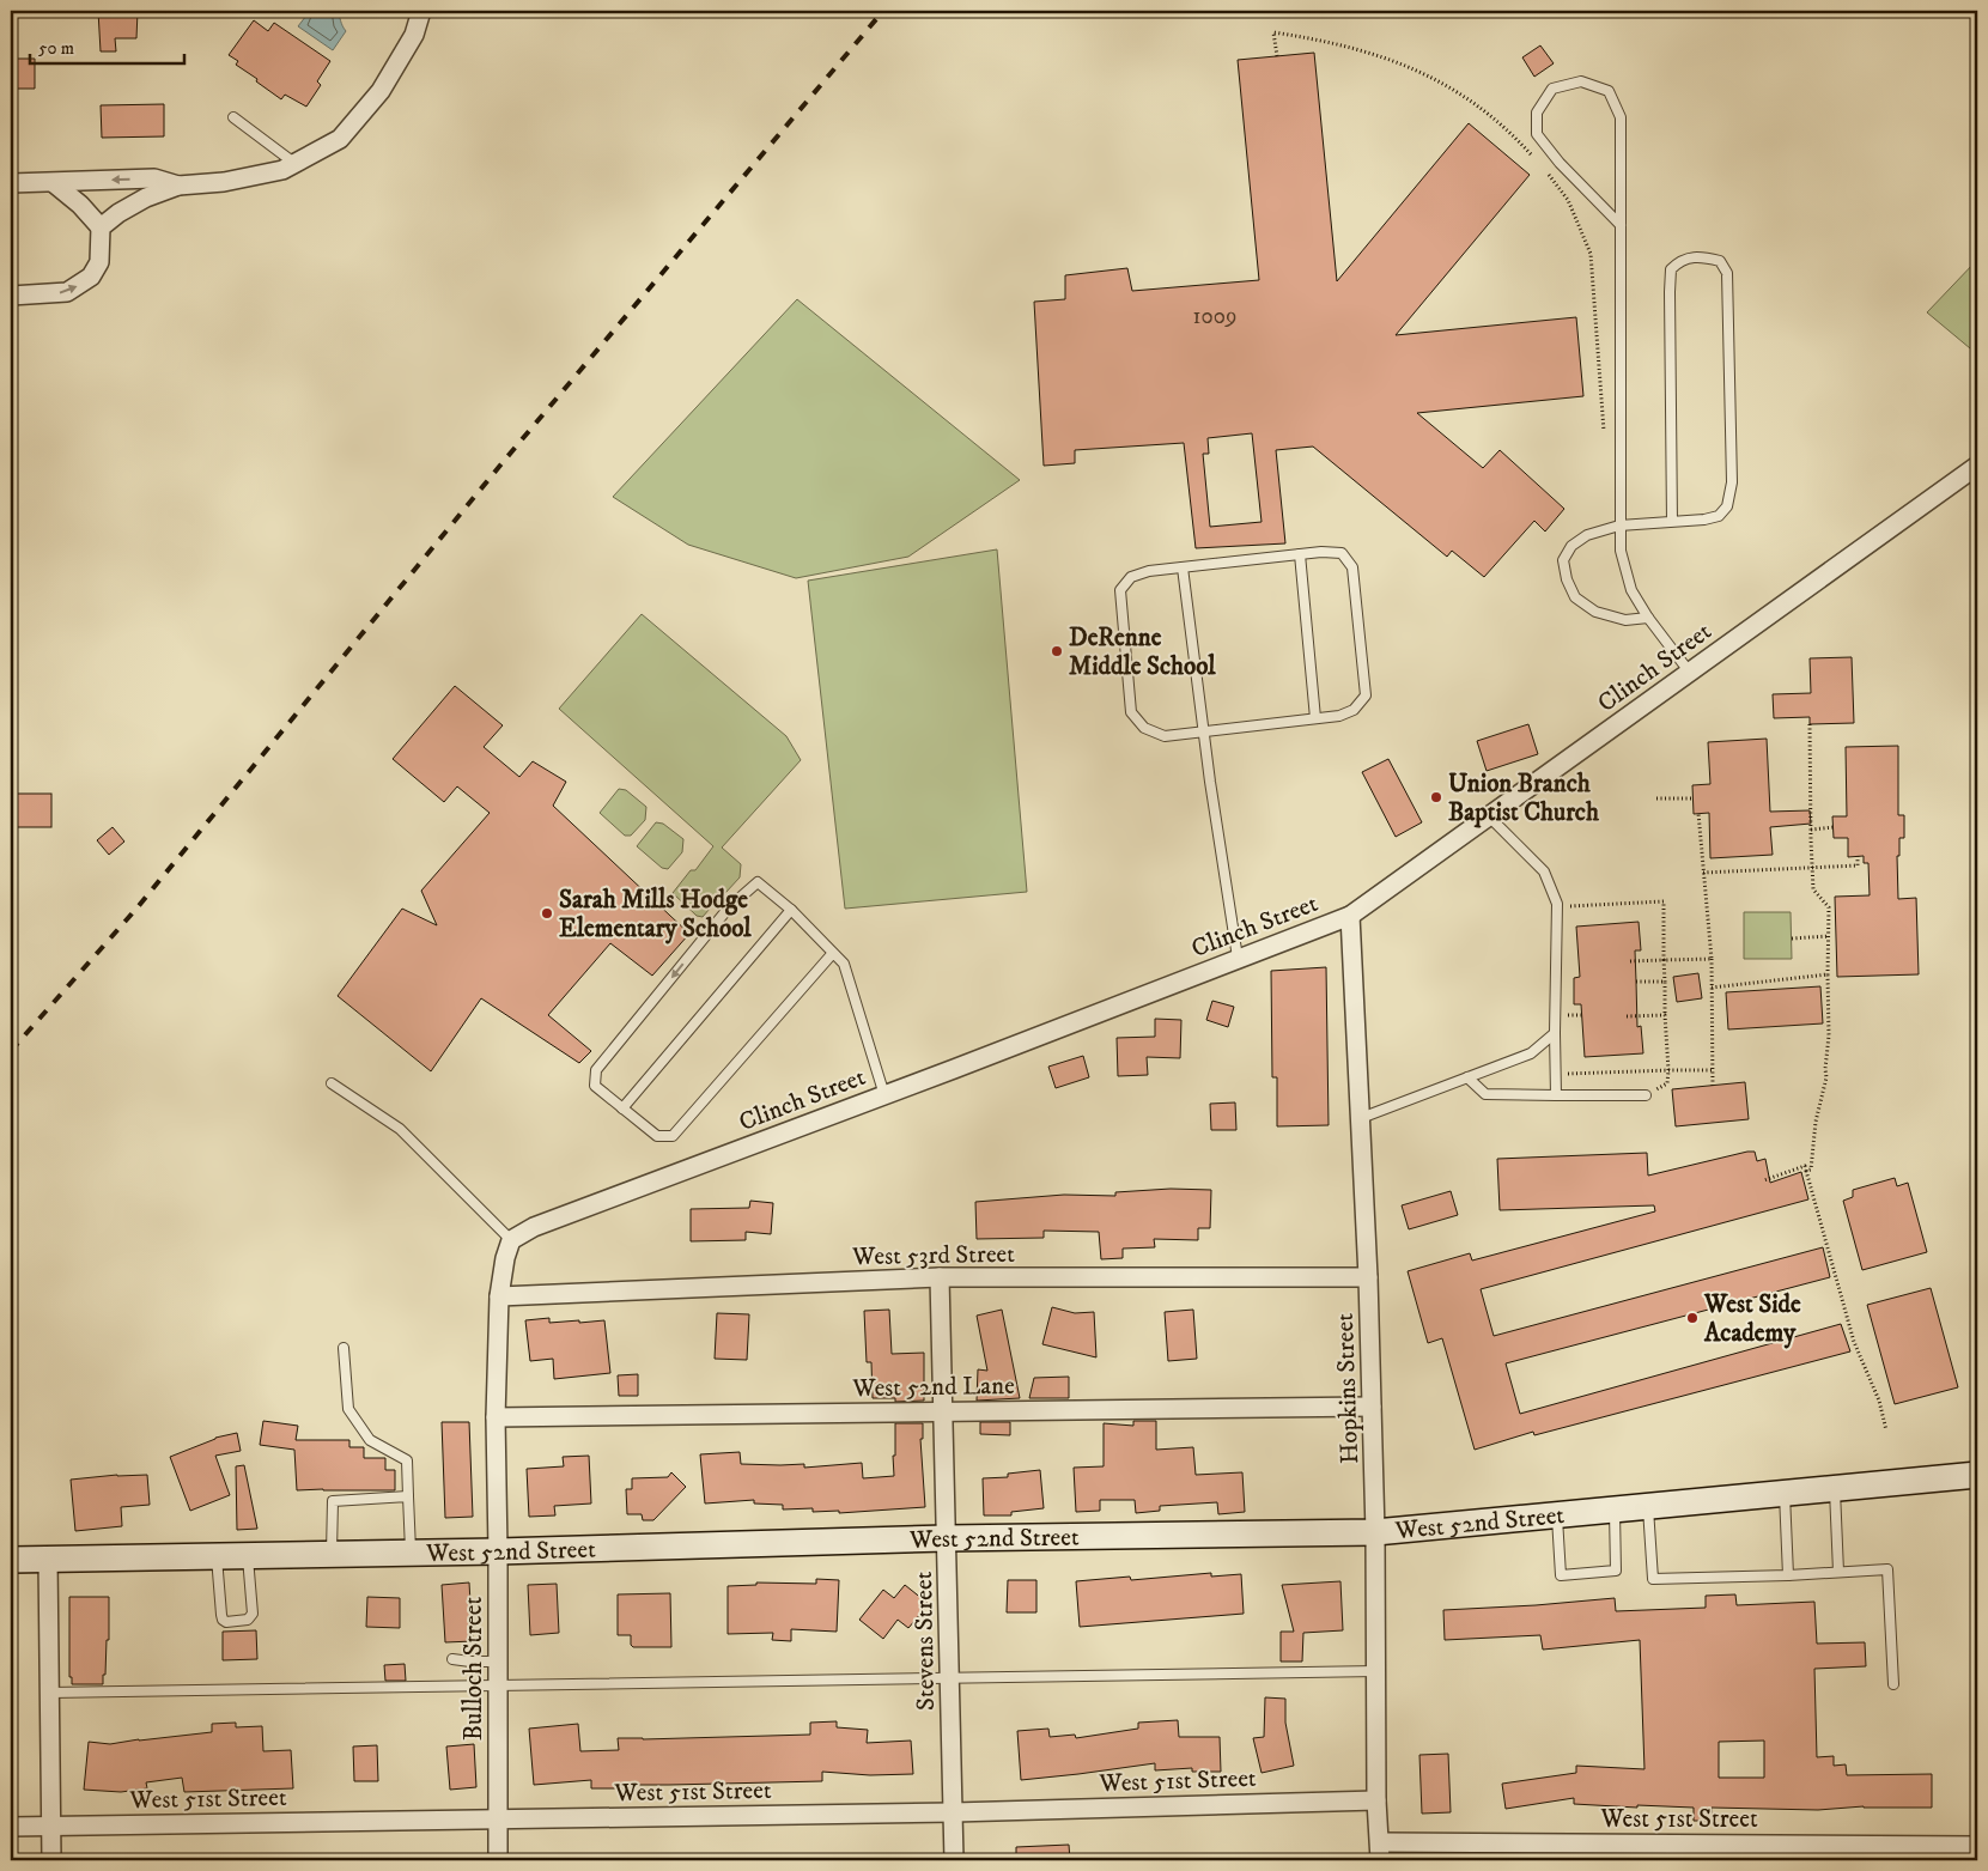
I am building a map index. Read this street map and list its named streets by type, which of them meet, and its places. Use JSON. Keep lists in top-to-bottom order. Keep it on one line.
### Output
{"streets":{"main road":["West 52nd Street"],"street":["Clinch Street","West 53rd Street","West 52nd Lane","Hopkins Street","Stevens Street","Bulloch Street","West 51st Street"]},"crossings":[["Clinch Street","Hopkins Street"],["West 53rd Street","Hopkins Street"],["West 53rd Street","Stevens Street"],["West 53rd Street","Bulloch Street"],["West 52nd Lane","Hopkins Street"],["West 52nd Lane","Stevens Street"],["West 52nd Lane","Bulloch Street"],["Hopkins Street","West 52nd Street"],["Hopkins Street","West 51st Street"],["West 52nd Street","Stevens Street"],["West 52nd Street","Bulloch Street"],["Stevens Street","West 51st Street"],["Bulloch Street","West 51st Street"]],"places":["DeRenne Middle School","Union Branch Baptist Church","Sarah Mills Hodge Elementary School","West Side Academy"],"house_numbers":["1009"],"scale_bar":"50 m"}
